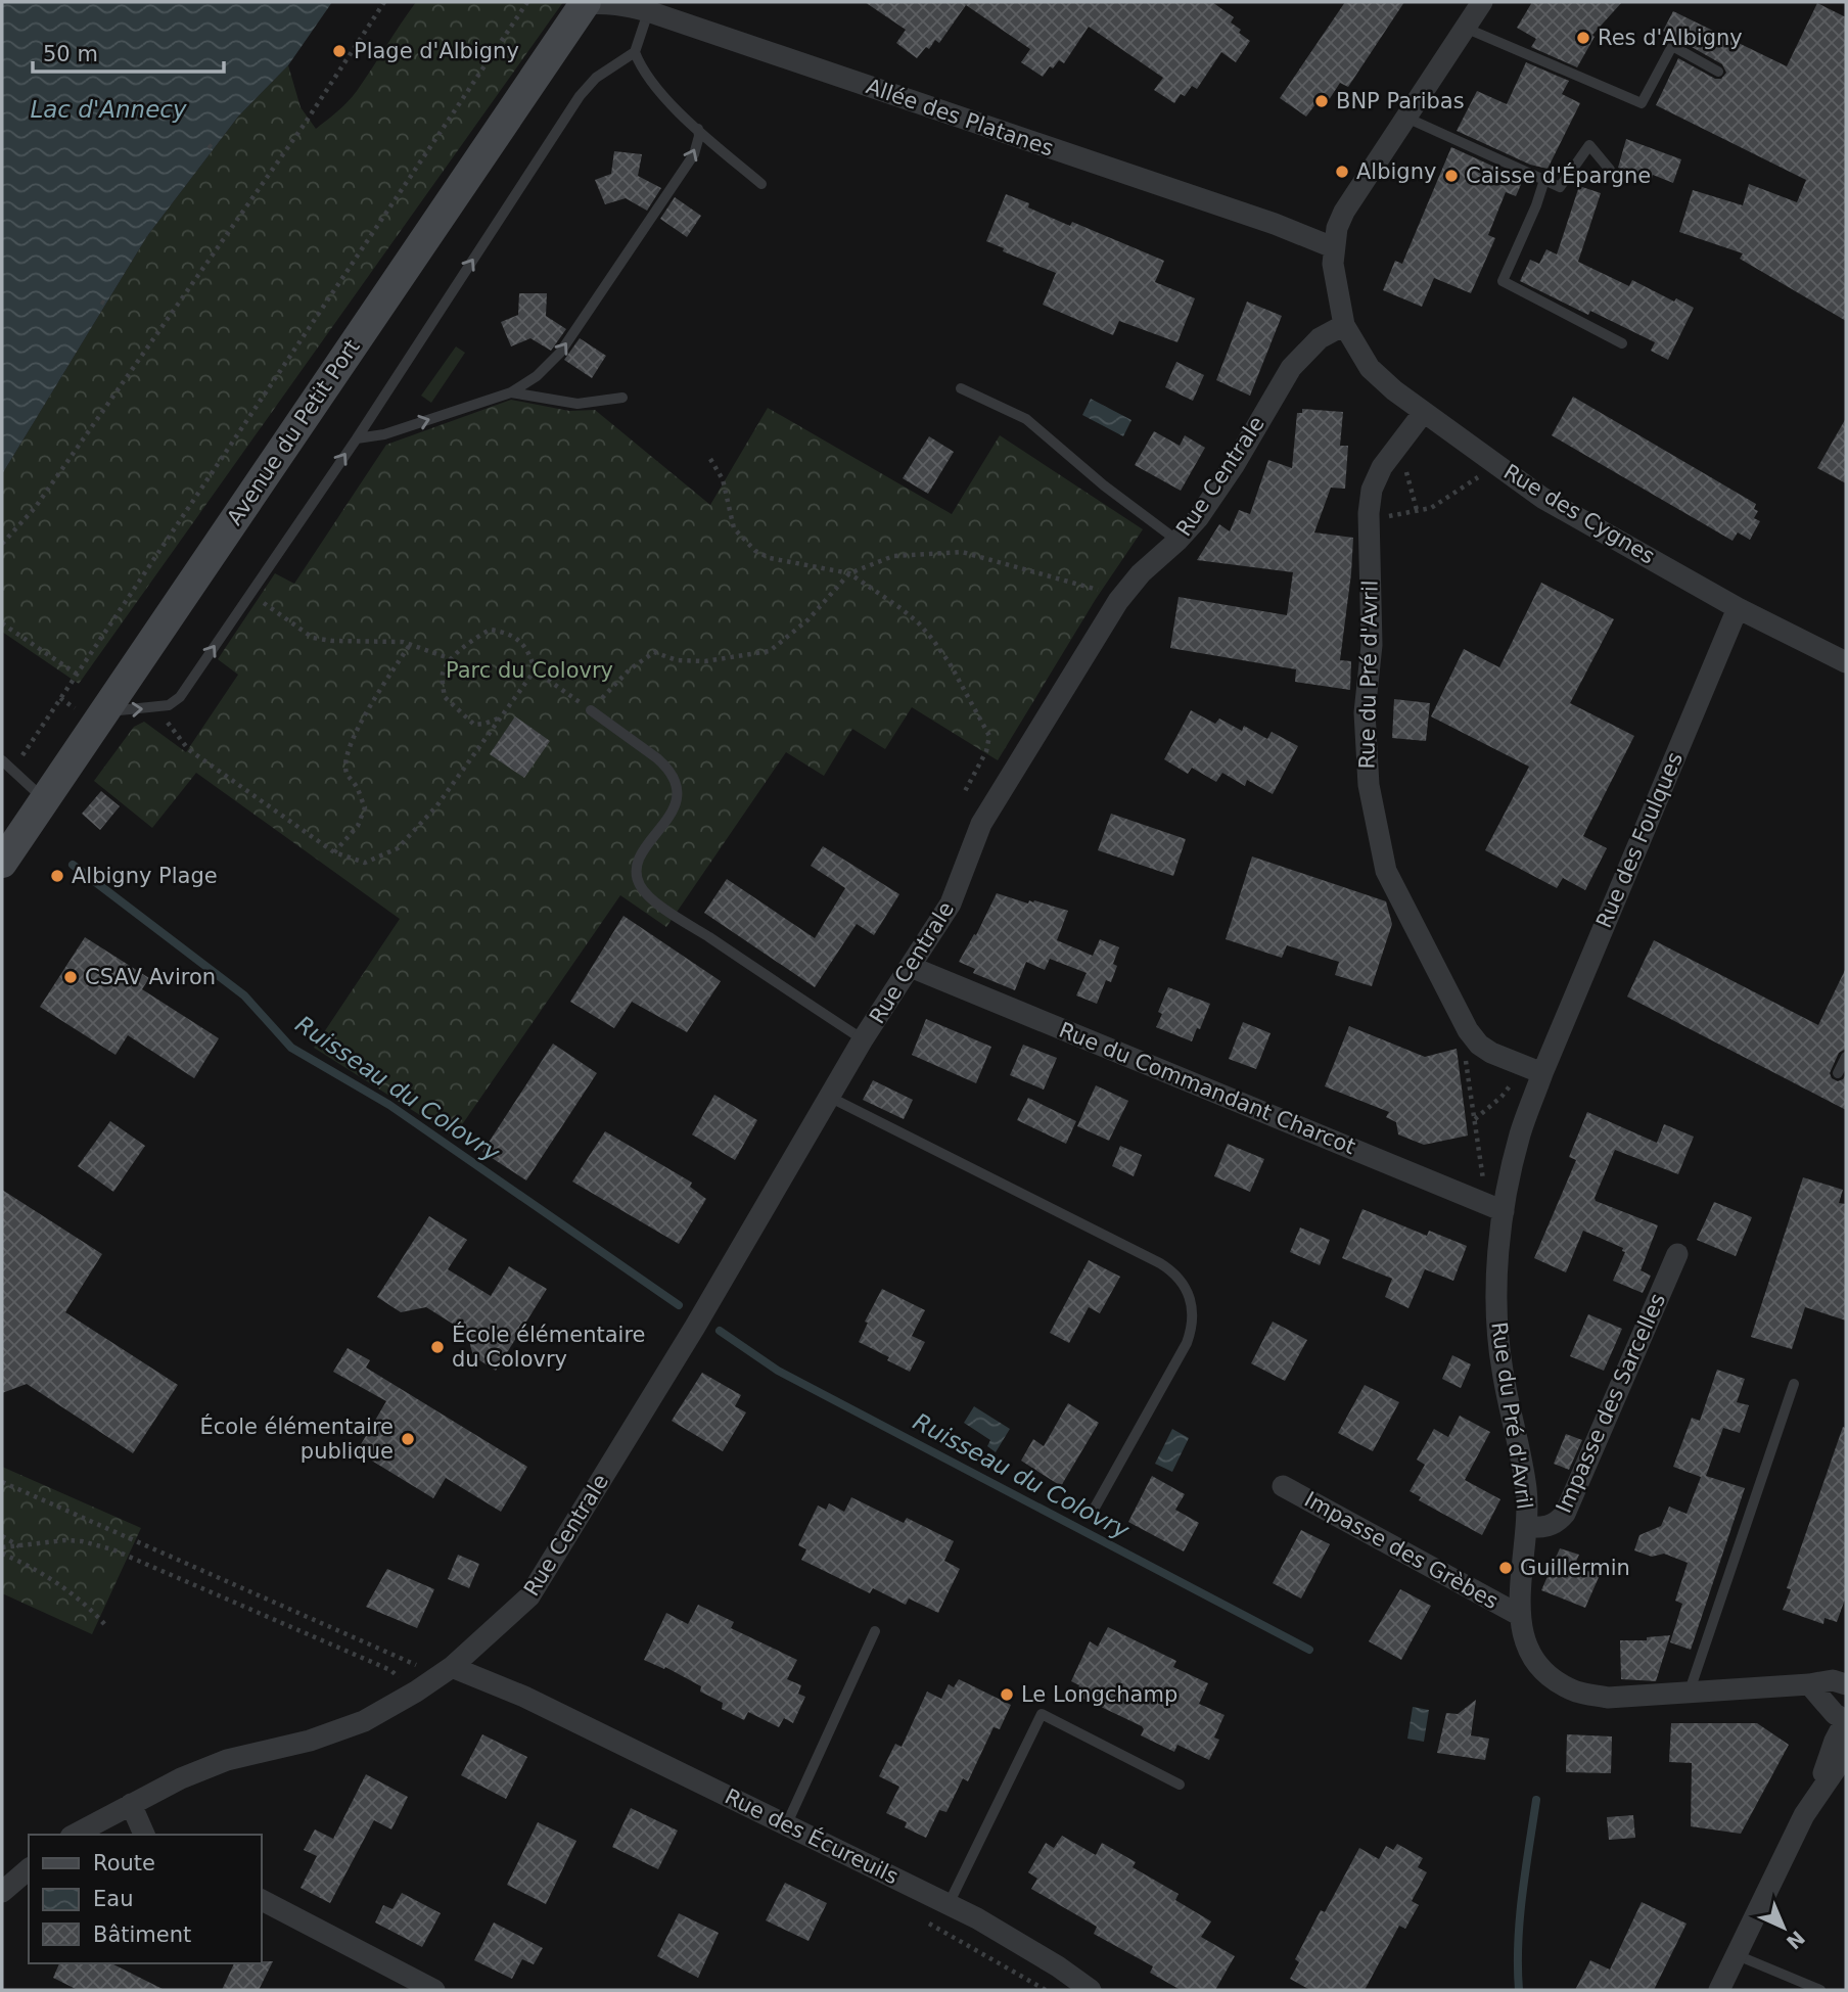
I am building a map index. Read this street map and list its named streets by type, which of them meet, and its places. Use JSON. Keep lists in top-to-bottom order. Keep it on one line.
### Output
{"streets":{"main road":["Avenue du Petit Port"],"street":["Allée des Platanes","Rue Centrale","Rue des Cygnes","Rue du Pré d'Avril","Rue des Foulques","Rue du Commandant Charcot","Impasse des Sarcelles","Impasse des Grèbes","Rue des Écureuils"]},"crossings":[["Allée des Platanes","Avenue du Petit Port"],["Rue Centrale","Rue des Cygnes"],["Rue Centrale","Rue du Commandant Charcot"],["Rue Centrale","Rue des Écureuils"],["Rue des Cygnes","Rue du Pré d'Avril"],["Rue des Cygnes","Rue des Foulques"],["Rue du Pré d'Avril","Rue des Foulques"],["Rue du Pré d'Avril","Rue du Commandant Charcot"],["Rue du Pré d'Avril","Impasse des Sarcelles"],["Rue du Pré d'Avril","Impasse des Grèbes"]],"water":["Lac d'Annecy","Ruisseau du Colovry"],"parks":["Parc du Colovry"],"places":["Res d'Albigny","Plage d'Albigny","BNP Paribas","Albigny","Caisse d'Épargne","Albigny Plage","CSAV Aviron","École élémentaire du Colovry","École élémentaire publique","Guillermin","Le Longchamp"],"legend":["Route","Eau","Bâtiment"],"scale_bar":"50 m","north":"bottom right"}
